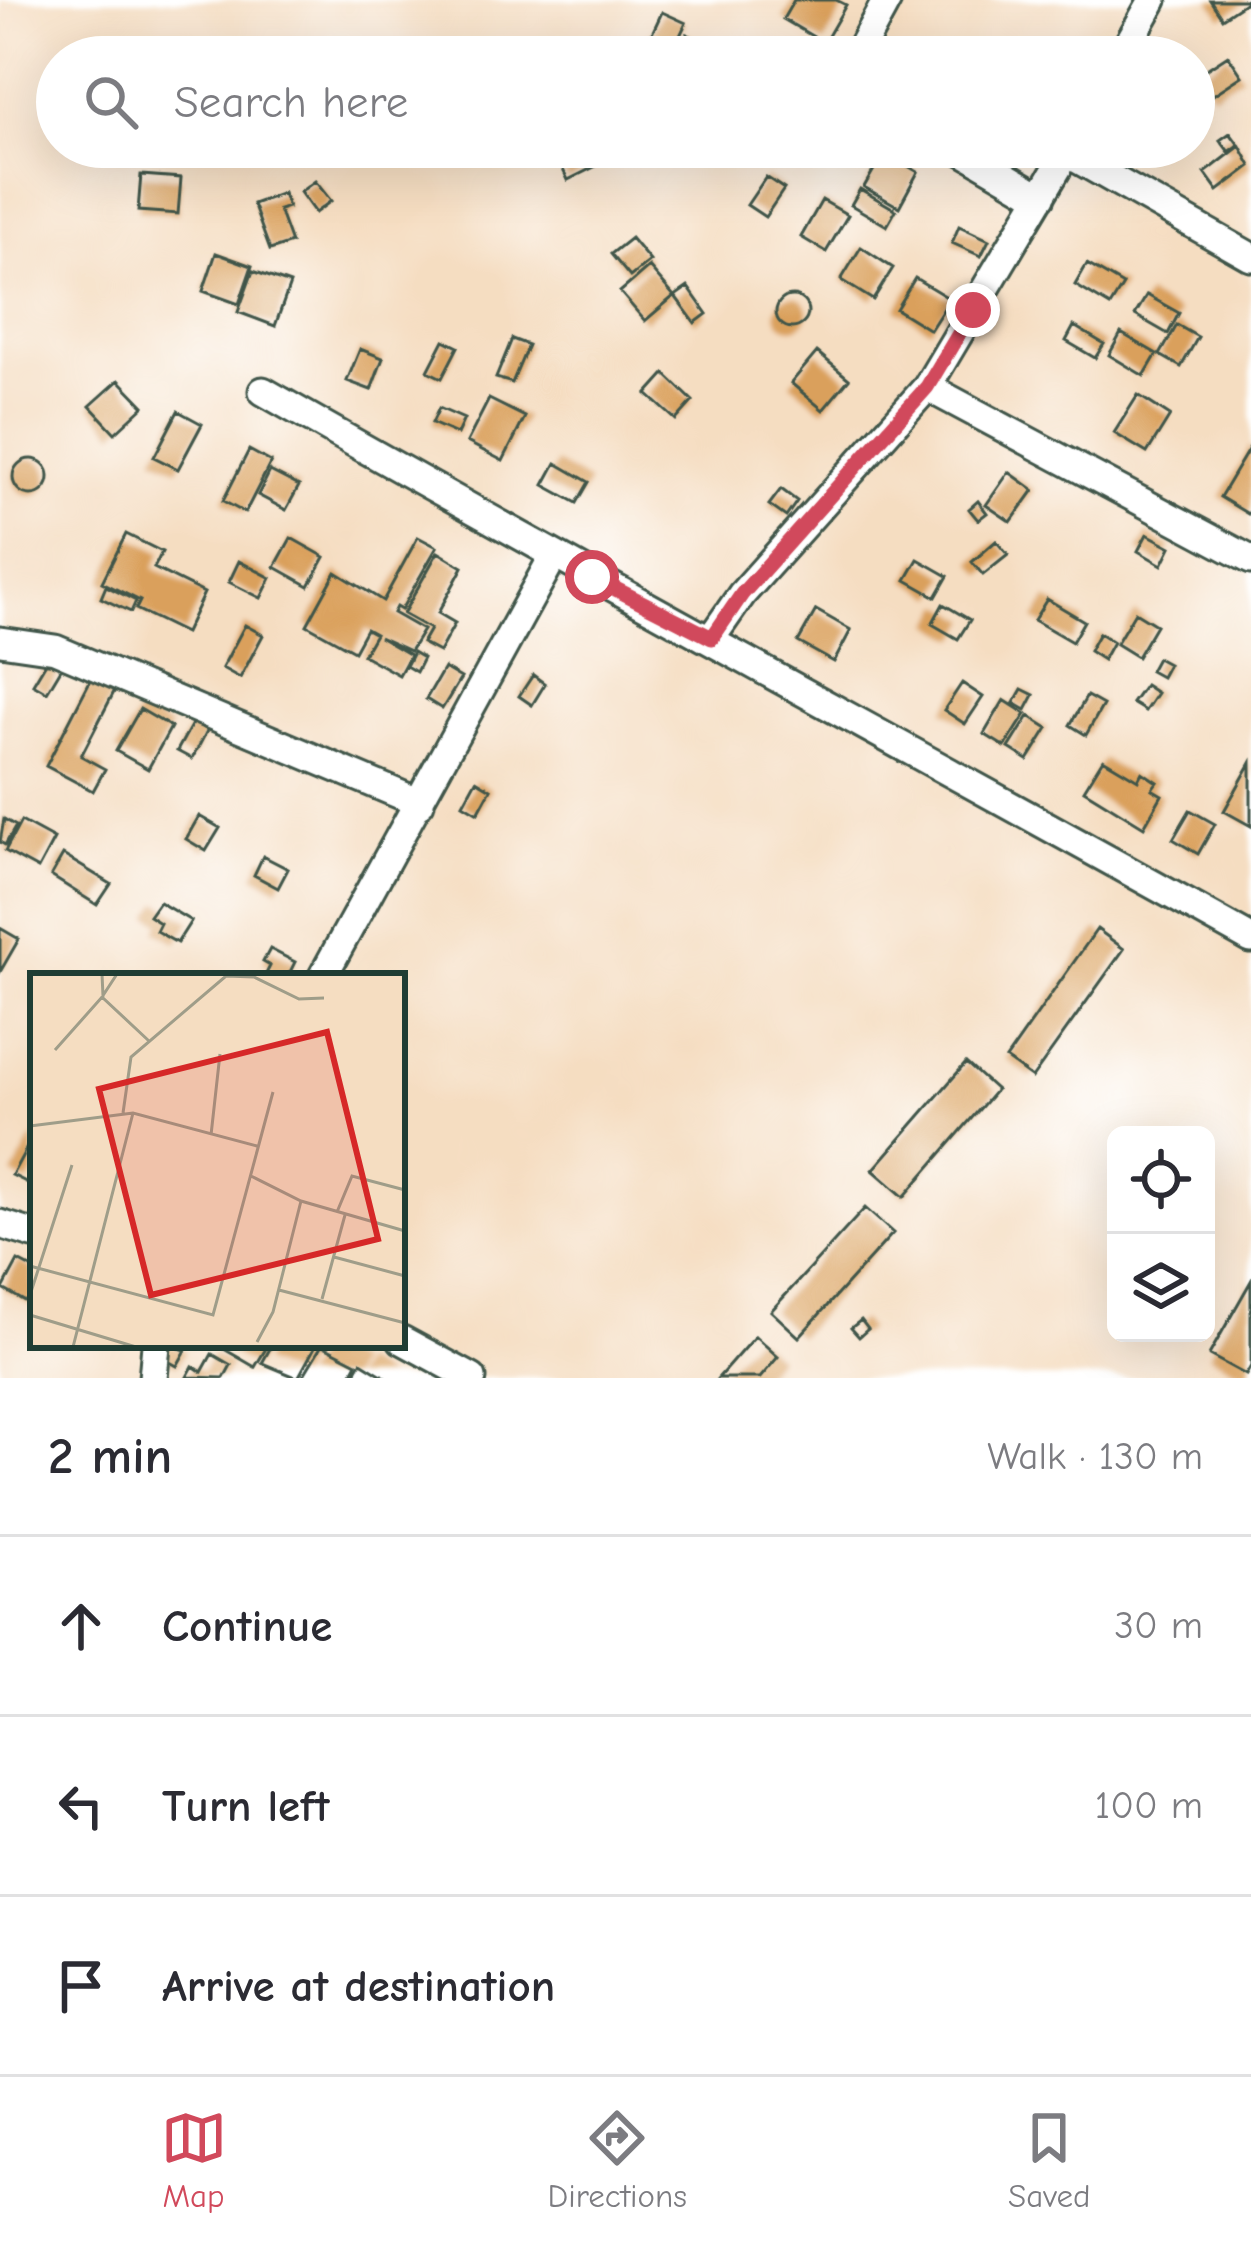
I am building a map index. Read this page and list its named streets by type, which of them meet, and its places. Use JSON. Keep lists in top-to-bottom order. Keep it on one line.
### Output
{"page":{"search":"Search here","heading":["2 min","Walk · 130 m"],"list":[["Continue","30 m"],["Turn left","100 m"],"Arrive at destination"],"nav":["Map","Directions","Saved"]}}
